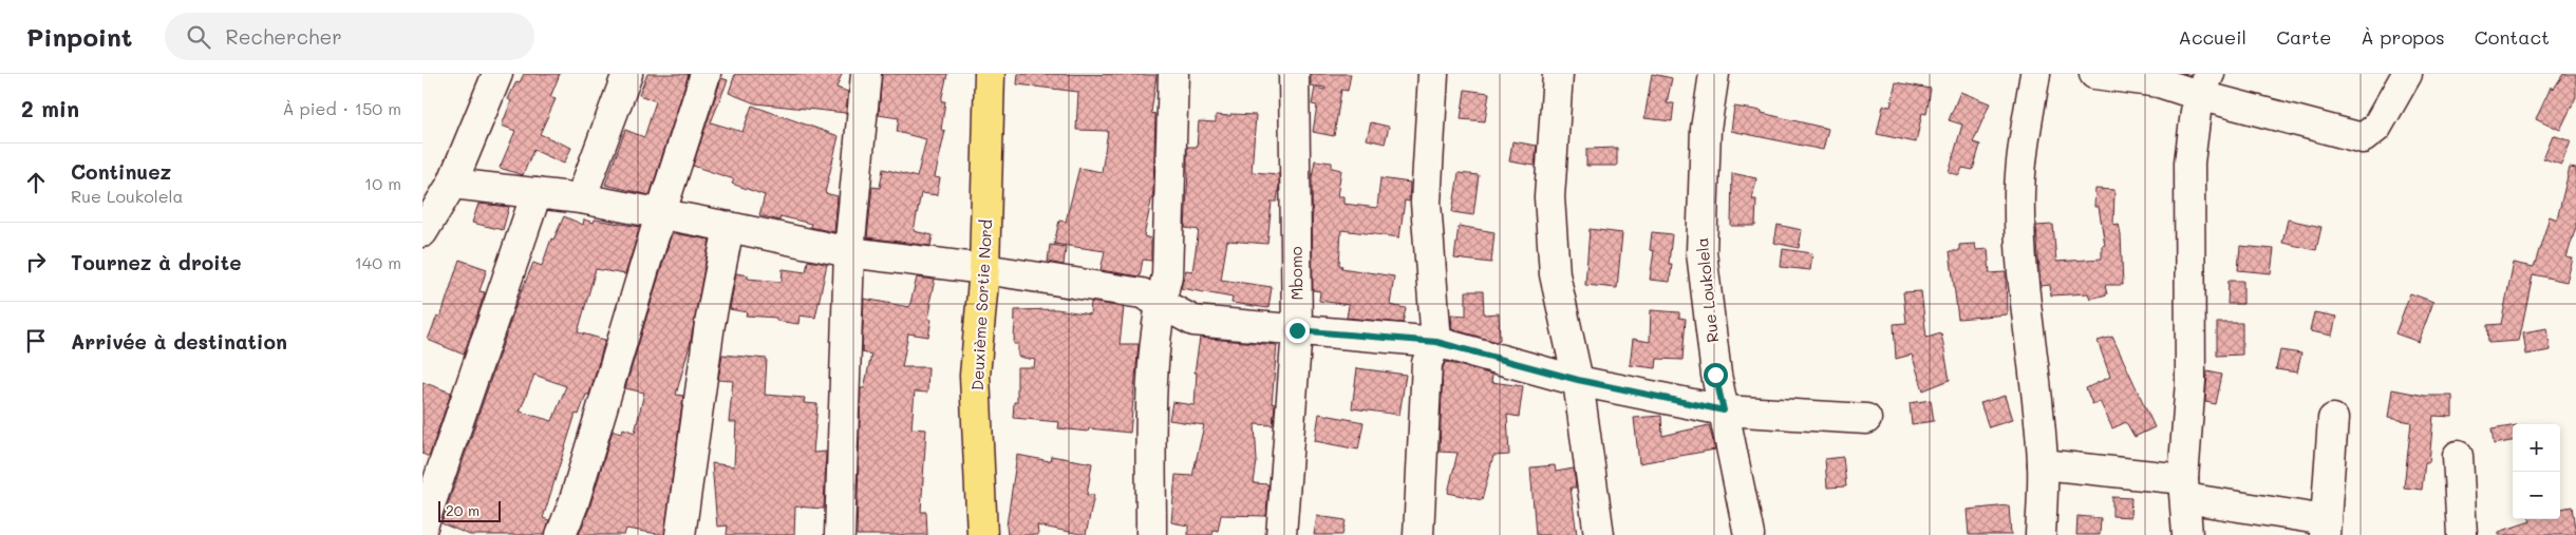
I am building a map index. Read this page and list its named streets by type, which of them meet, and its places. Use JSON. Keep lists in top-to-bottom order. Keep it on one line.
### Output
{"streets":{"main road":["Deuxième Sortie Nord"],"street":["Mbomo","Rue Loukolela"]},"scale_bar":"20 m","page":{"header":"Pinpoint","search":"Rechercher","nav":["Accueil","Carte","À propos","Contact"],"heading":["2 min","À pied · 150 m"],"list":[["Continuez","Rue Loukolela","10 m"],["Tournez à droite","140 m"],"Arrivée à destination"],"map_buttons":["+","−"],"scale":"20 m"}}
